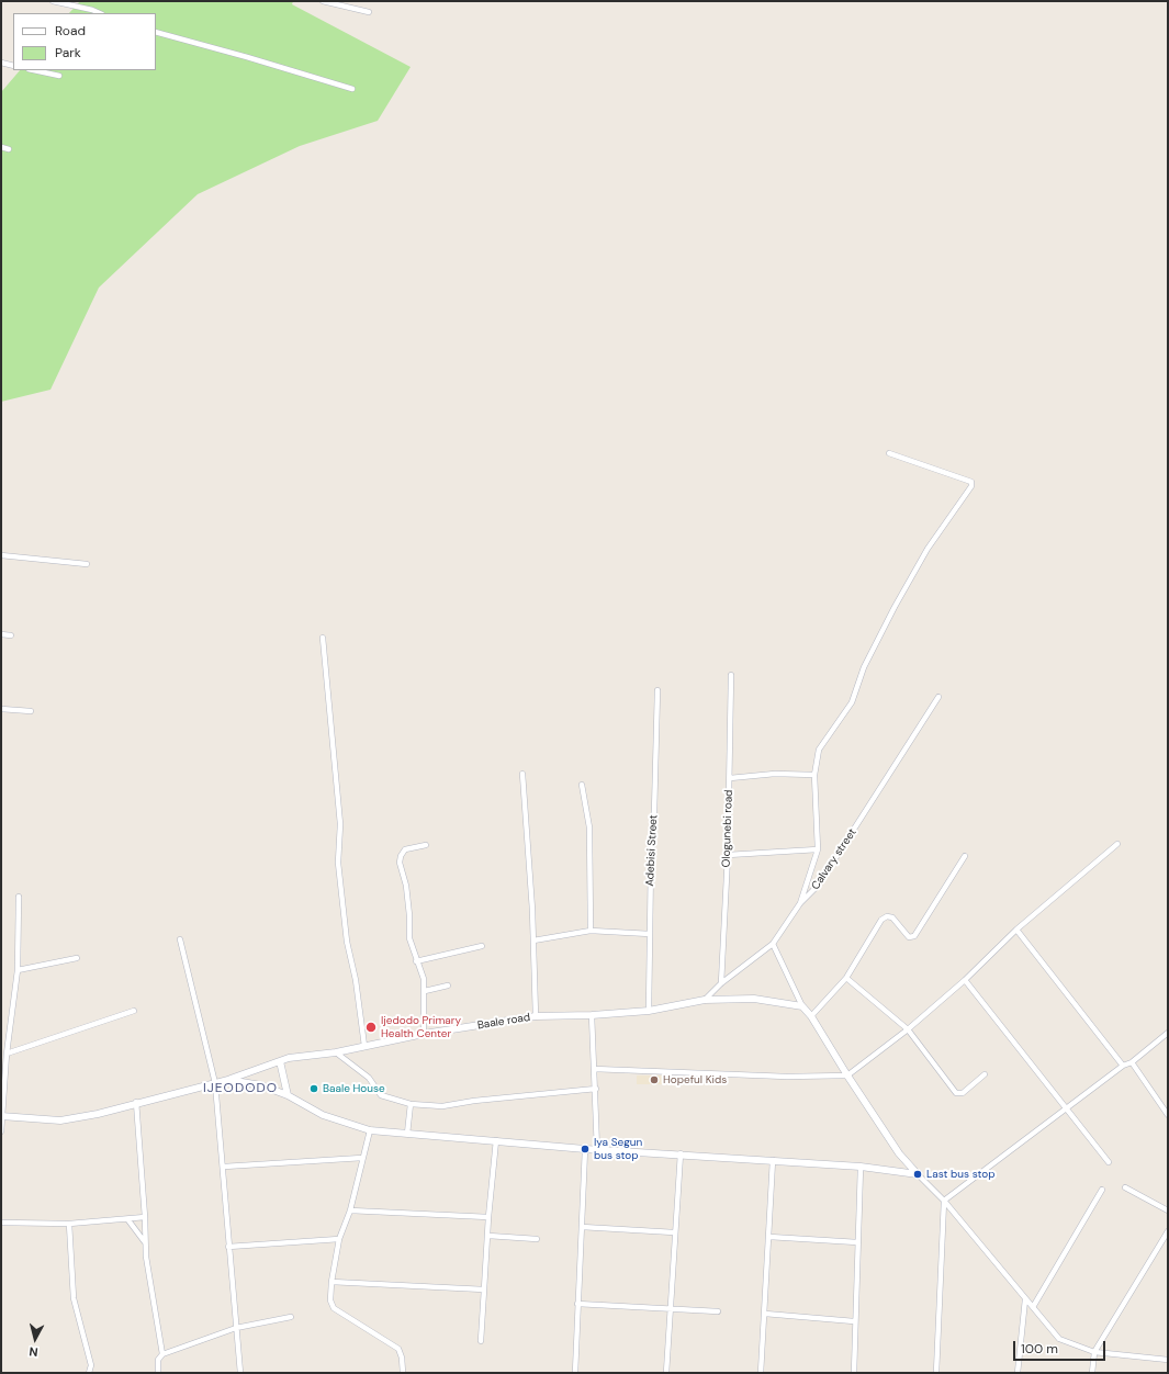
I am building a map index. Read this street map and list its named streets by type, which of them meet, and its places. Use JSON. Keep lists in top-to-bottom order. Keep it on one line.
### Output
{"streets":{"street":["Ologunebi road","Adebisi Street","Calvary street","Baale road"]},"crossings":[["Ologunebi road","Calvary street"],["Adebisi Street","Baale road"],["Calvary street","Baale road"]],"districts":["IJEODODO"],"places":["Ijedodo Primary Health Center","Hopeful Kids","Baale House","Iya Segun bus stop","Last bus stop"],"legend":["Road","Park"],"scale_bar":"100 m","north":"bottom"}
